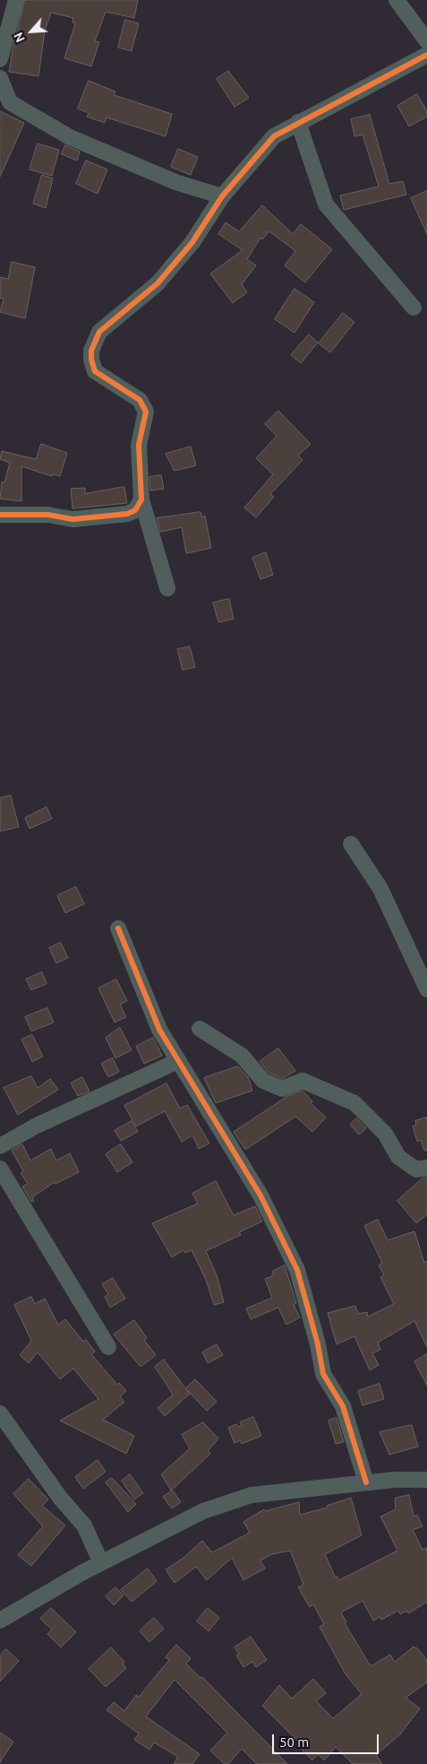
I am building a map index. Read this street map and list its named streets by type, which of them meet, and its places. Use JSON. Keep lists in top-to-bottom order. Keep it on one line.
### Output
{"scale_bar":"50 m","north":"bottom left"}
